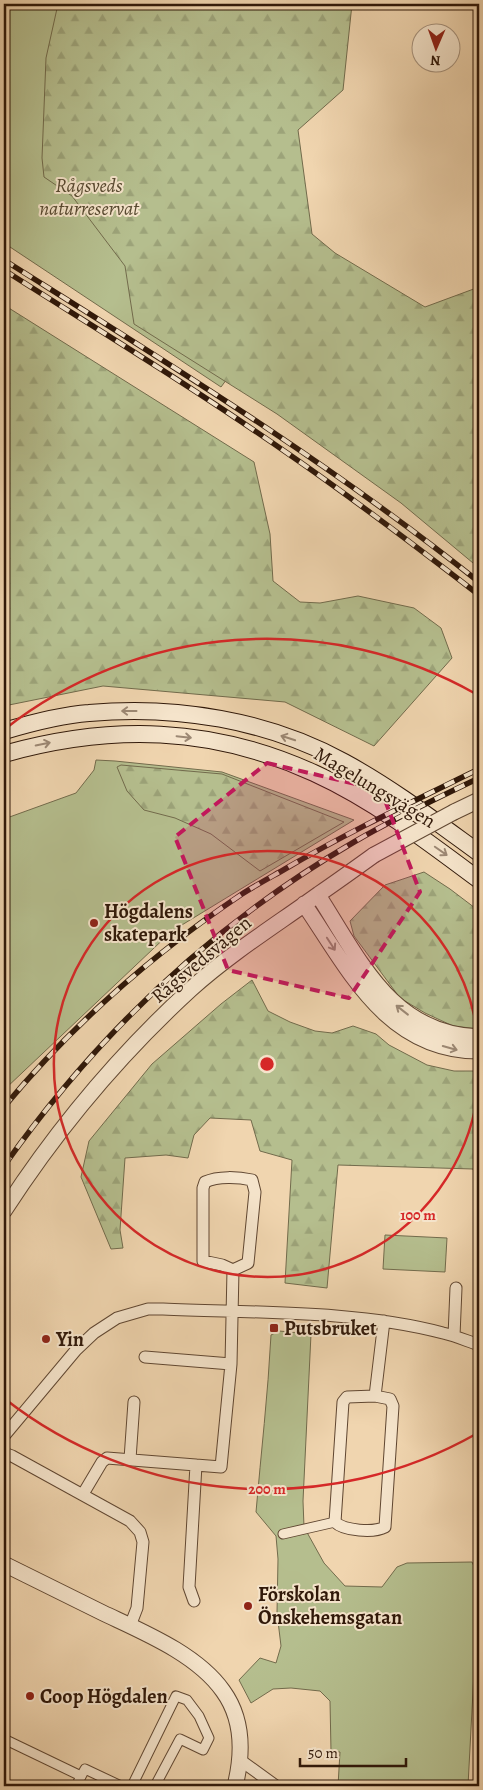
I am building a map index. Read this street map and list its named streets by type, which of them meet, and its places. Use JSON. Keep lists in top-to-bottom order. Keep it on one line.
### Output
{"streets":{"main road":["Magelungsvägen"],"street":["Rågsvedsvägen"]},"parks":["Rågsveds naturreservat"],"places":{"other":["Högdalens skatepark","Yin","Förskolan Önskehemsgatan","Coop Högdalen"],"transit":["Putsbruket"]},"scale_bar":"50 m","north":"bottom","rings":["100 m","200 m"]}
